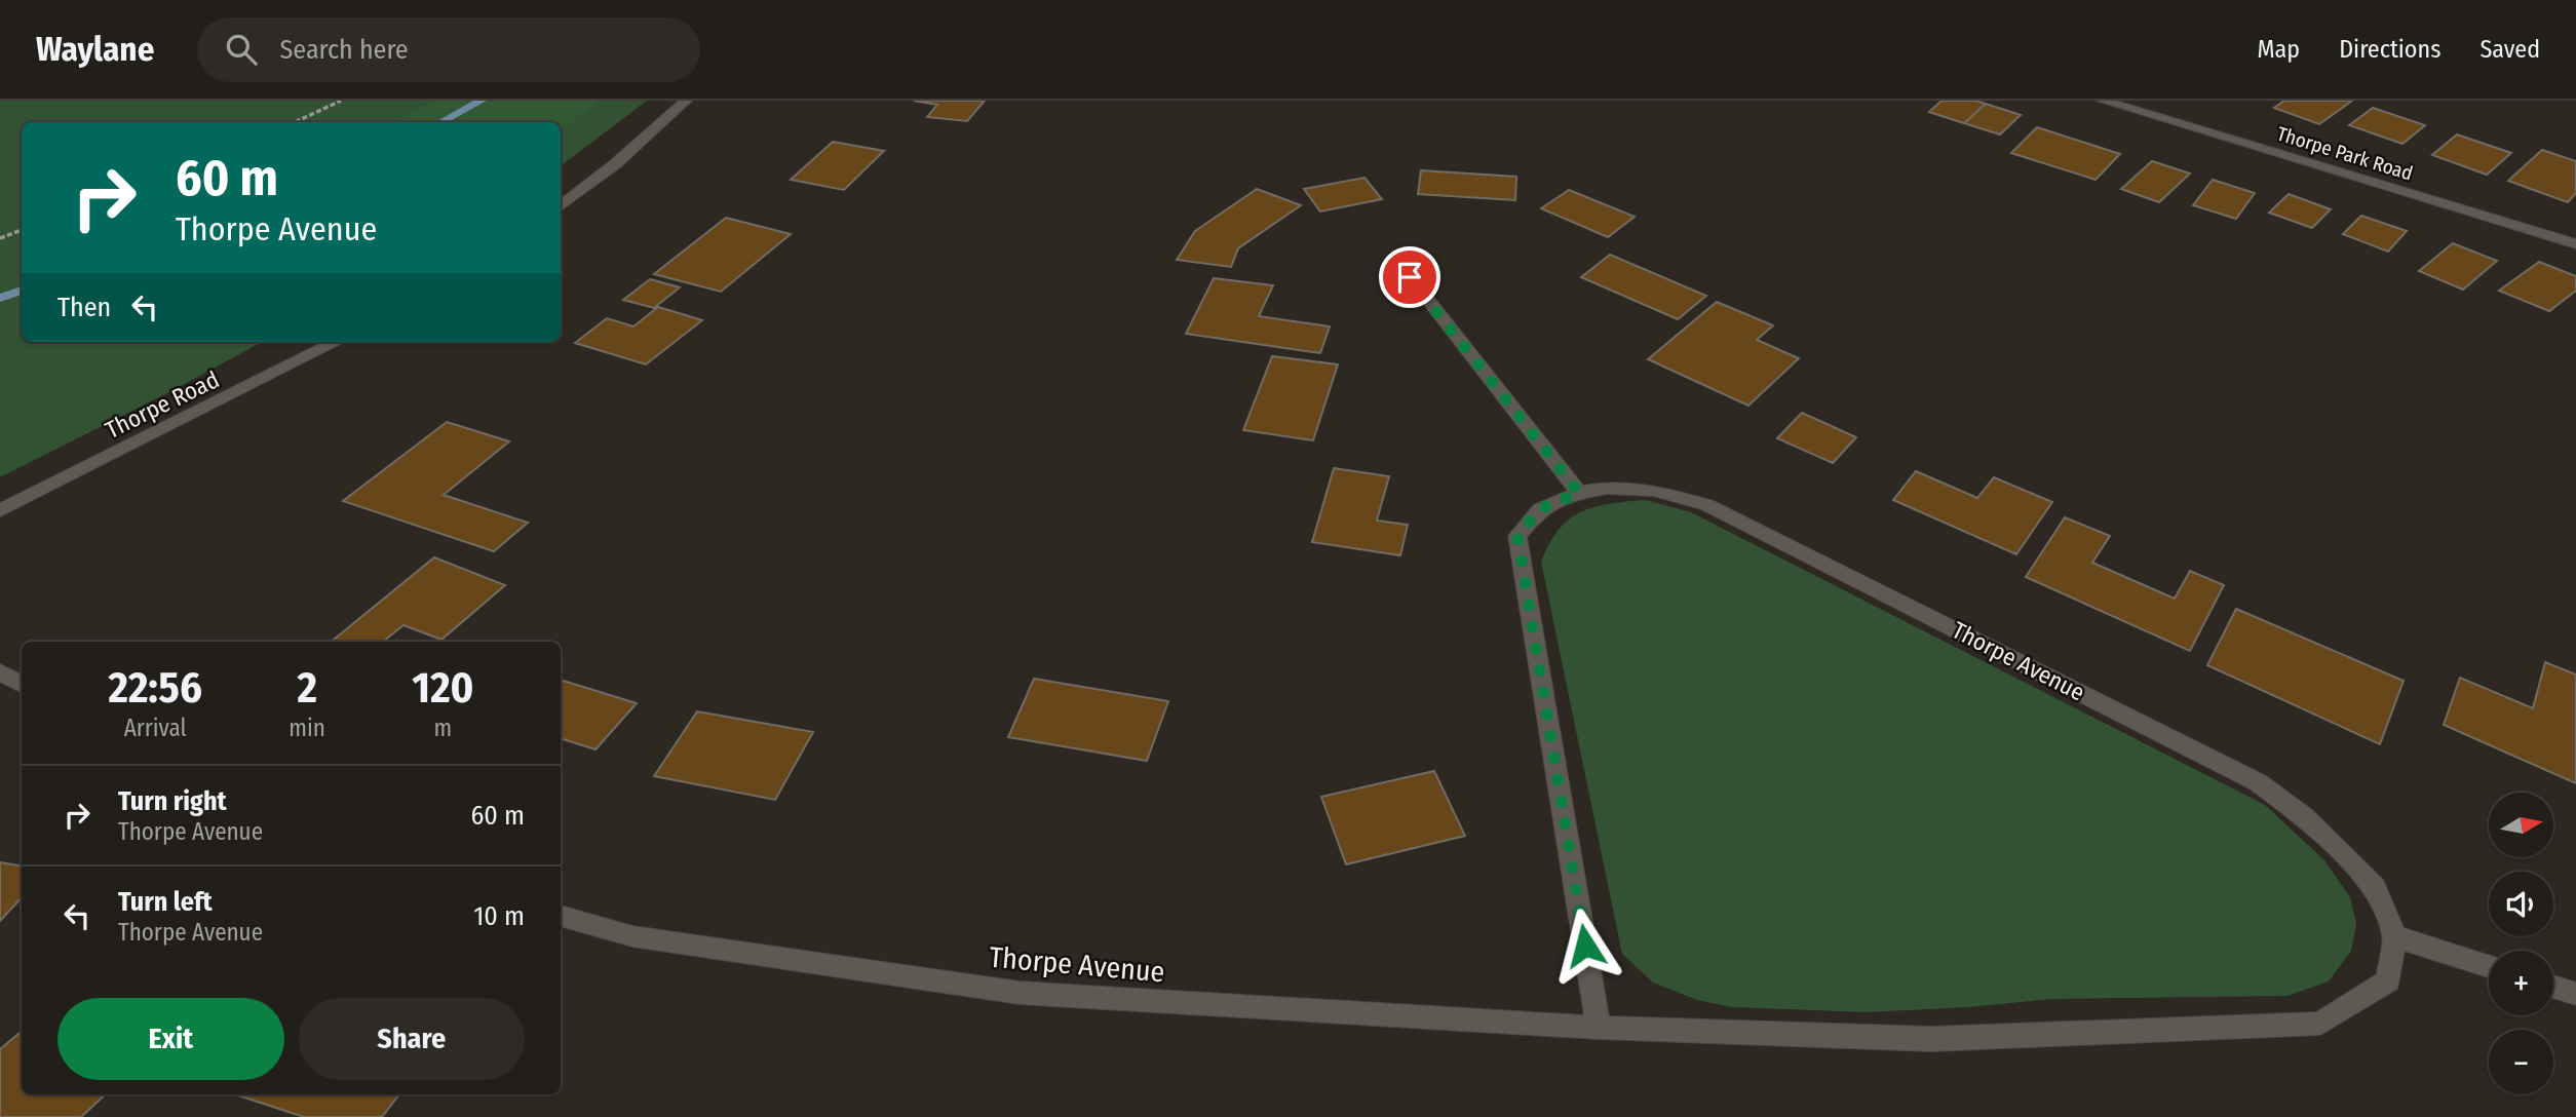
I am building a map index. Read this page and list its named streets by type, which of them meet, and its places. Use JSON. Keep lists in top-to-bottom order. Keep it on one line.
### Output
{"streets":{"street":["Thorpe Park Road","Thorpe Road","Thorpe Avenue"]},"north":"right","page":{"header":"Waylane","search":"Search here","nav":["Map","Directions","Saved"],"turn":["60 m","Thorpe Avenue"],"then":"Then","eta":["22:56","Arrival","2","min","120","m"],"list":[{"name":"Turn right","note":"Thorpe Avenue","value":"60 m"},{"name":"Turn left","note":"Thorpe Avenue","value":"10 m"}],"map_buttons":["+","−"],"buttons":["Exit","Share"]}}
